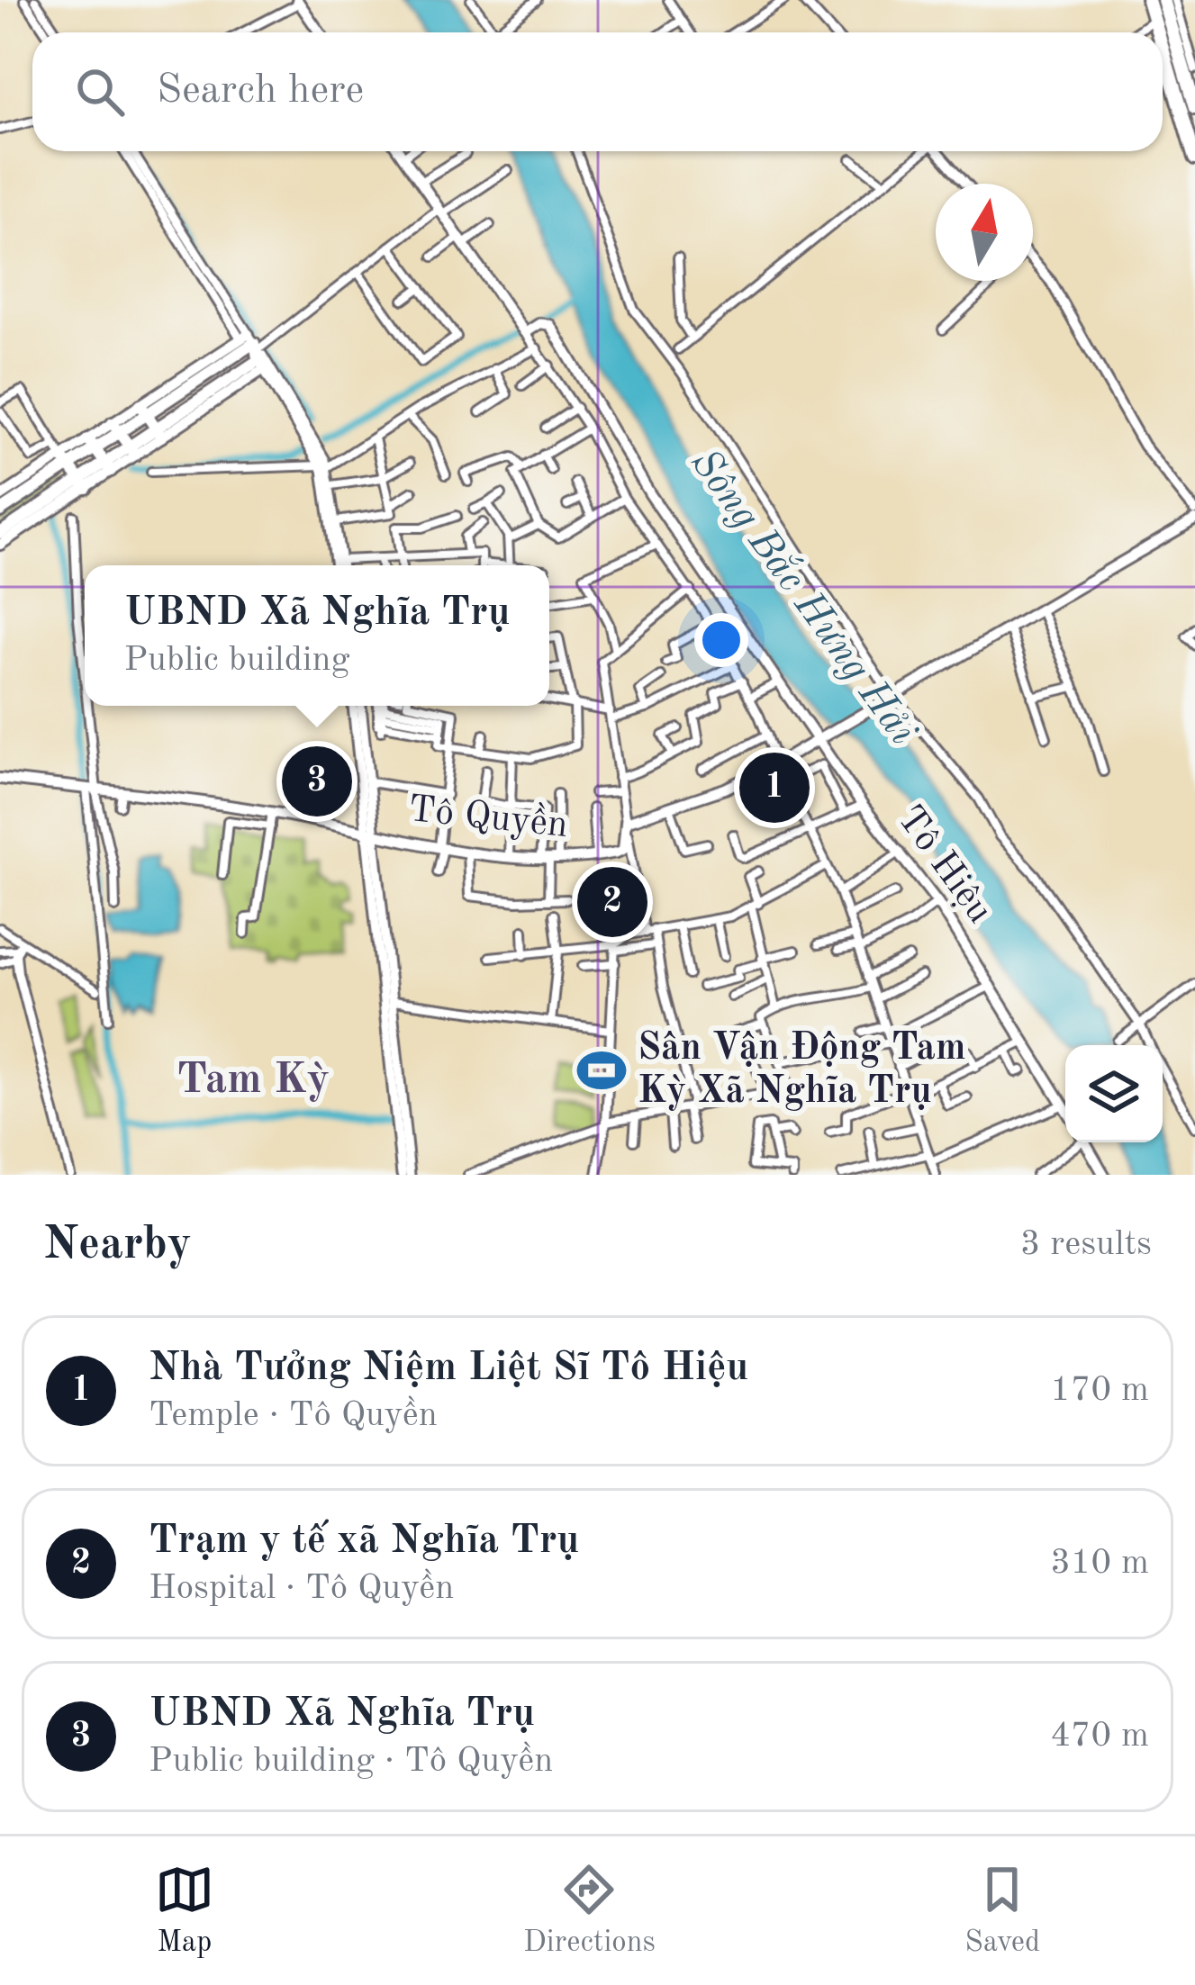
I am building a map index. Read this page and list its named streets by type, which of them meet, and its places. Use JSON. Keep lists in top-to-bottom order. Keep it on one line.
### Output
{"streets":{"main road":["Tô Quyền","Tô Hiệu"]},"districts":["Tam Kỳ"],"water":["Sông Bắc Hưng Hải"],"places":{"sports":["Sân Vận Động Tam Kỳ Xã Nghĩa Trụ"]},"north":"top","page":{"search":"Search here","popup":["UBND Xã Nghĩa Trụ","Public building"],"pins":["3","1","2"],"heading":["Nearby","3 results"],"list":[{"mark":"1","name":"Nhà Tưởng Niệm Liệt Sĩ Tô Hiệu","note":"Temple · Tô Quyền","value":"170 m"},{"mark":"2","name":"Trạm y tế xã Nghĩa Trụ","note":"Hospital · Tô Quyền","value":"310 m"},{"mark":"3","name":"UBND Xã Nghĩa Trụ","note":"Public building · Tô Quyền","value":"470 m"}],"nav":["Map","Directions","Saved"]}}
